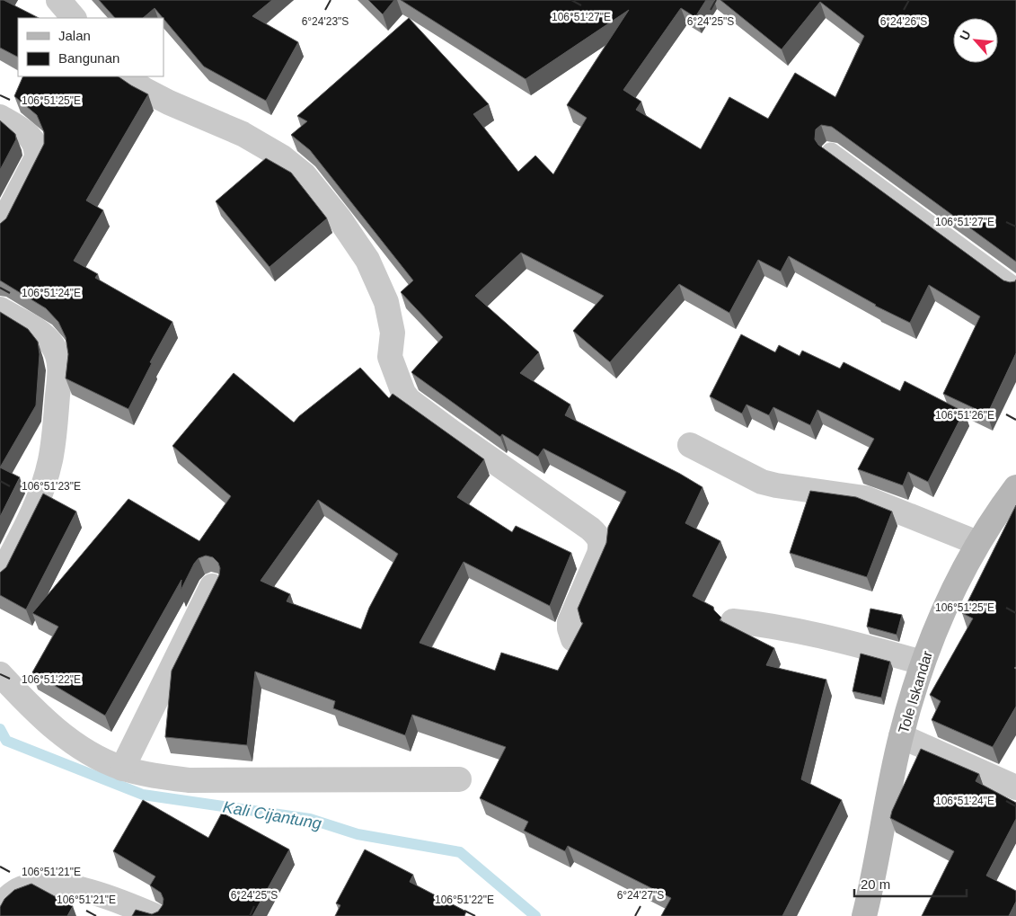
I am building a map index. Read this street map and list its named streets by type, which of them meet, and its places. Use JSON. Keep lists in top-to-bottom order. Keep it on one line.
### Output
{"streets":{"main road":["Tole Iskandar"]},"water":["Kali Cijantung"],"legend":["Jalan","Bangunan"],"scale_bar":"20 m","north":"top left","coordinates":["106°51'27\"E","6°24'23\"S","6°24'25\"S","6°24'26\"S","106°51'25\"E","106°51'24\"E","106°51'26\"E","106°51'23\"E","106°51'22\"E","106°51'21\"E","6°24'27\"S"]}
